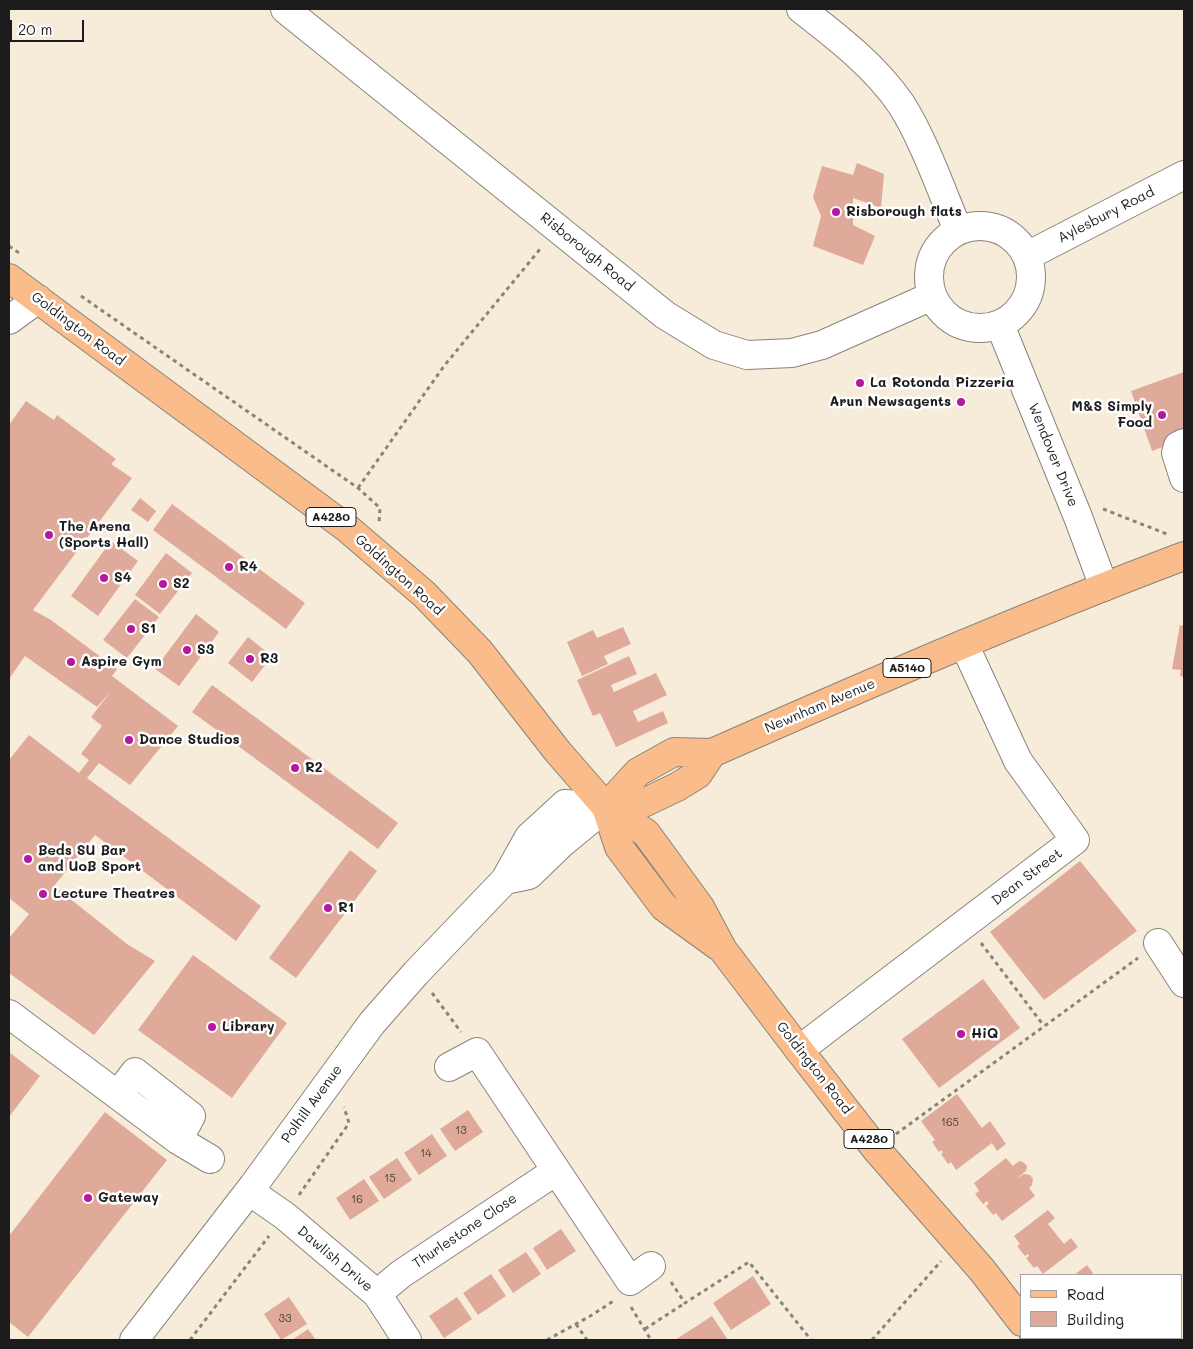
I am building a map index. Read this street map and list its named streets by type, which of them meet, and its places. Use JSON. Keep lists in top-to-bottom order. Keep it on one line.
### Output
{"streets":{"main road":["Goldington Road","A4280","A5140","Newnham Avenue"],"street":["Aylesbury Road","Risborough Road","Wendover Drive","Dean Street","Polhill Avenue","Thurlestone Close","Dawlish Drive"]},"crossings":[["Aylesbury Road","Risborough Road"],["Aylesbury Road","Wendover Drive"],["Risborough Road","Wendover Drive"],["Goldington Road","Newnham Avenue"],["Goldington Road","Dean Street"],["Goldington Road","Polhill Avenue"],["Wendover Drive","Newnham Avenue"],["Newnham Avenue","Dean Street"],["Newnham Avenue","Polhill Avenue"],["Polhill Avenue","Dawlish Drive"],["Thurlestone Close","Dawlish Drive"]],"places":["Risborough flats","La Rotonda Pizzeria","Arun Newsagents","M&S Simply Food","The Arena (Sports Hall)","R4","S4","S2","S1","S3","R3","Aspire Gym","Dance Studios","R2","Beds SU Bar and UoB Sport","Lecture Theatres","R1","Library","HiQ","Gateway"],"house_numbers":["165","13","14","15","16","33"],"legend":["Road","Building"],"scale_bar":"20 m"}
